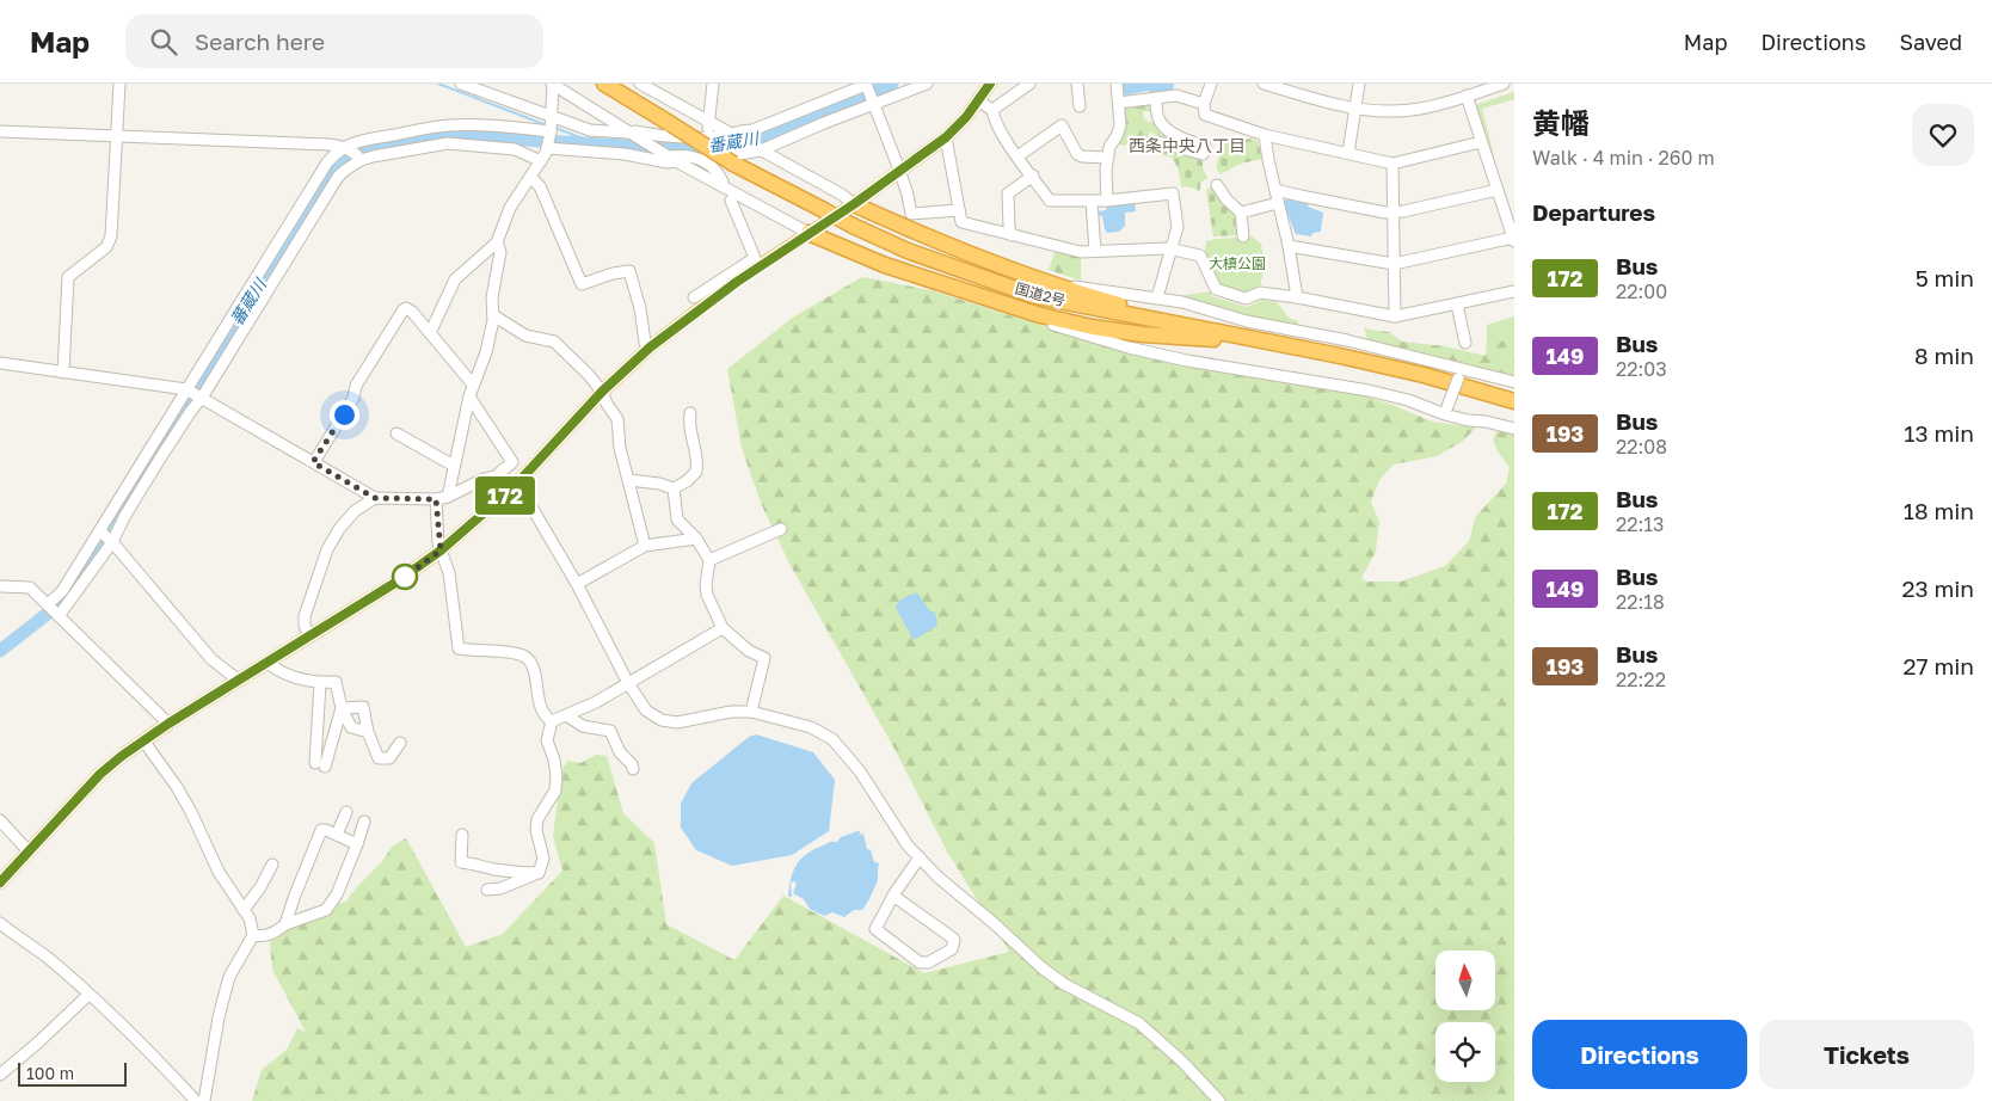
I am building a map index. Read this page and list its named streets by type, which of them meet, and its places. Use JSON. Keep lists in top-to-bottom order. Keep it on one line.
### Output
{"streets":{"highway":["国道2号"]},"districts":["西条中央八丁目"],"water":["番蔵川","蕃蔵川"],"parks":["大槙公園"],"lines":["bus line 172"],"scale_bar":"100 m","north":"top","page":{"header":"Map","search":"Search here","nav":["Map","Directions","Saved"],"on_map":"172","heading":[["黄幡","Walk · 4 min · 260 m"],"Departures"],"list":[{"mark":"172","name":"Bus","note":"22:00","value":"5 min"},{"mark":"149","name":"Bus","note":"22:03","value":"8 min"},{"mark":"193","name":"Bus","note":"22:08","value":"13 min"},{"mark":"172","name":"Bus","note":"22:13","value":"18 min"},{"mark":"149","name":"Bus","note":"22:18","value":"23 min"},{"mark":"193","name":"Bus","note":"22:22","value":"27 min"}],"buttons":["Directions","Tickets"],"scale":"100 m"}}
